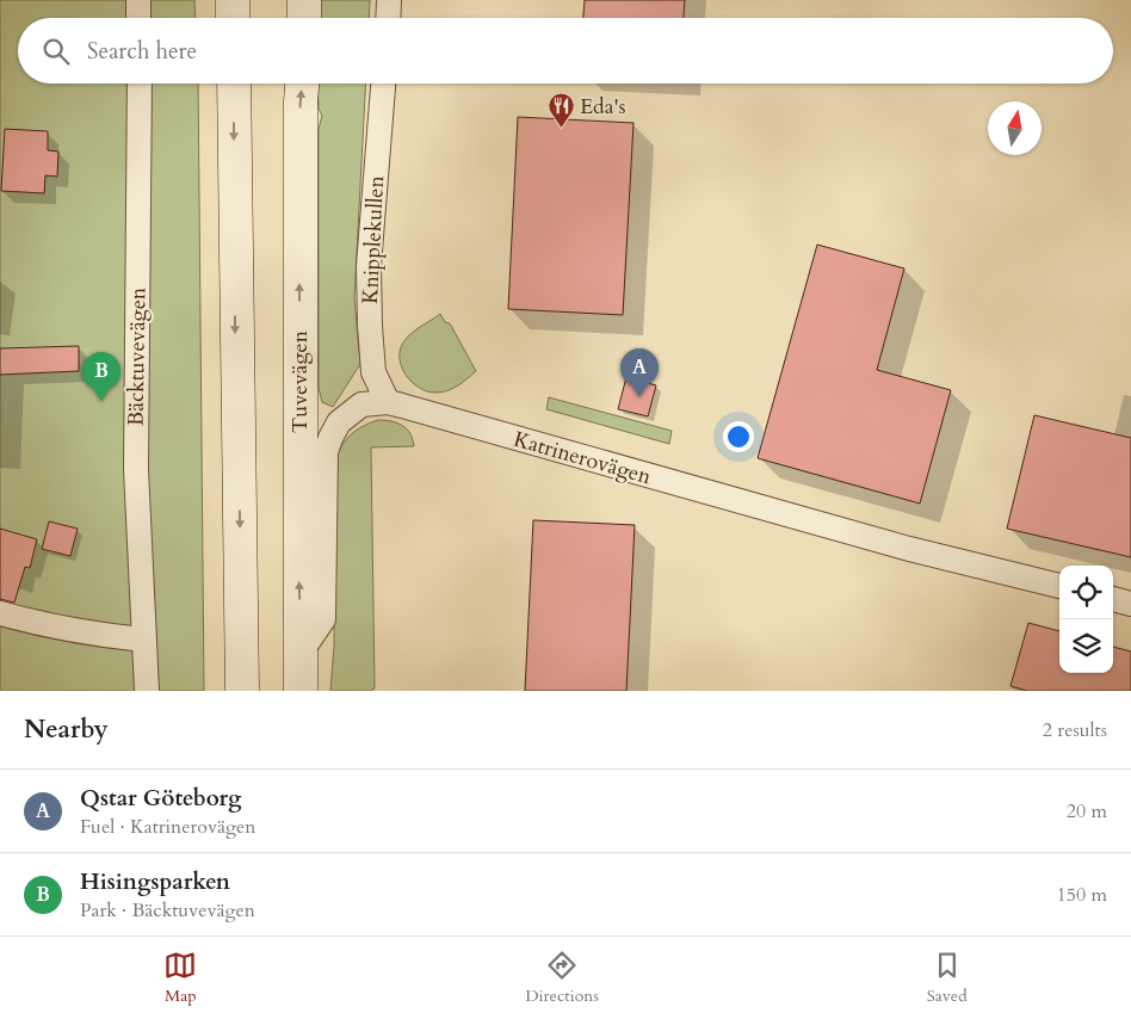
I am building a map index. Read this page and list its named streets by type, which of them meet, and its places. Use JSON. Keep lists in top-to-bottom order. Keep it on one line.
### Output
{"streets":{"main road":["Tuvevägen"],"street":["Knipplekullen","Bäcktuvevägen","Katrinerovägen"]},"crossings":[["Knipplekullen","Katrinerovägen"],["Tuvevägen","Katrinerovägen"]],"places":{"restaurant":["Eda's"]},"north":"top","page":{"search":"Search here","pins":["A","B"],"heading":["Nearby","2 results"],"list":[{"mark":"A","name":"Qstar Göteborg","note":"Fuel · Katrinerovägen","value":"20 m"},{"mark":"B","name":"Hisingsparken","note":"Park · Bäcktuvevägen","value":"150 m"}],"nav":["Map","Directions","Saved"]}}
